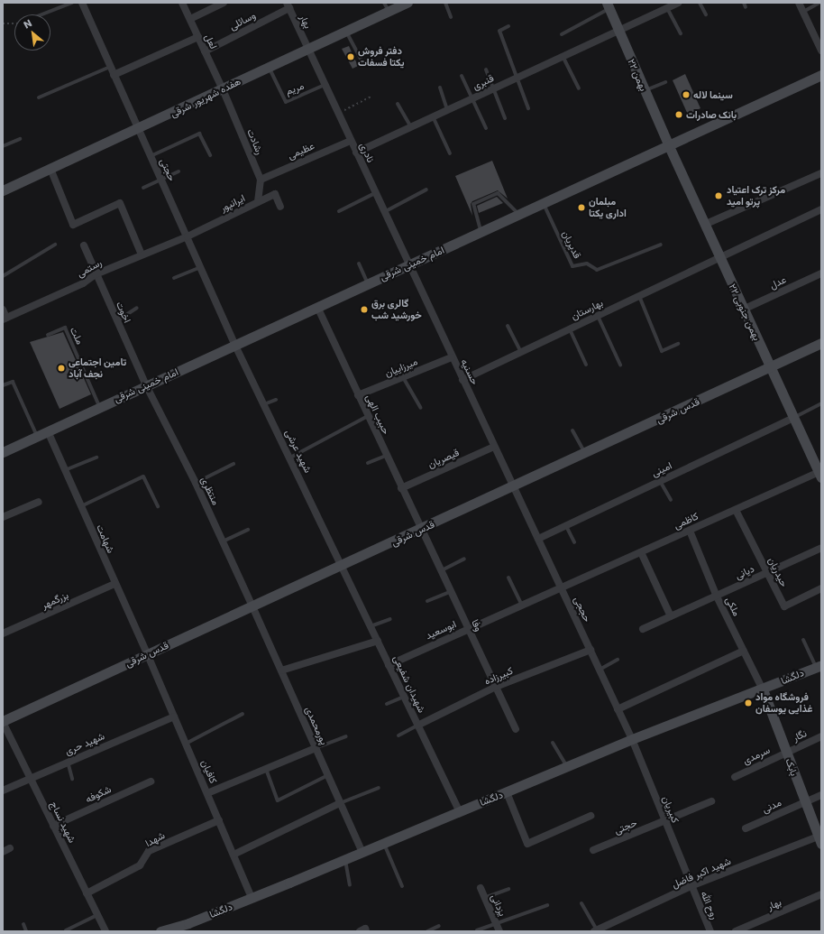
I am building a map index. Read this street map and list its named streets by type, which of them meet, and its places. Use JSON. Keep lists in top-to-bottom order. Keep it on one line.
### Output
{"streets":{"street":["وسائلی","بهار","لعل","۲۲ بهمن","قنبری","هفده شهریور شرقی","رشادت","عظیمی","نادری","حجتی","ایرانپور","امام خمینی شرقی","رستمی","عدل","بهارستان","اخوت","۲۲ بهمن جنوبی","میرزاییان","حسنیه","قدس شرقی","حبیب الهی","شهید عرشی","قیصریان","امینی","منتظری","کاظمی","شهامت","دیانی","حیدریان","بزرگمهر","ملکی","حججی","وفا","ابوسعید","کبیرزاده","دلگشا","شهیدان شفیعی","پورمحمدی","نگار","شهید حری","سرمدی","بابک","کافیان","شکوفه","مدنی","کبیریان","شهید نساج","شهدا","شهید اکبر فاضل","یزدانی","روح الله"],"lane":["مریم","قدیریان","ملت"]},"crossings":[["وسائلی","بهار"],["وسائلی","لعل"],["بهار","هفده شهریور شرقی"],["بهار","نادری"],["لعل","هفده شهریور شرقی"],["لعل","رشادت"],["۲۲ بهمن","قنبری"],["۲۲ بهمن","امام خمینی شرقی"],["۲۲ بهمن","۲۲ بهمن جنوبی"],["قنبری","نادری"],["مریم","هفده شهریور شرقی"],["مریم","نادری"],["هفده شهریور شرقی","رشادت"],["هفده شهریور شرقی","نادری"],["هفده شهریور شرقی","حجتی"],["رشادت","عظیمی"],["رشادت","ایرانپور"],["عظیمی","نادری"],["نادری","امام خمینی شرقی"],["نادری","حسنیه"],["حجتی","ایرانپور"],["حجتی","امام خمینی شرقی"],["حجتی","رستمی"],["حجتی","شهید عرشی"],["حجتی","کبیریان"],["ایرانپور","رستمی"],["قدیریان","امام خمینی شرقی"],["امام خمینی شرقی","اخوت"],["امام خمینی شرقی","۲۲ بهمن جنوبی"],["امام خمینی شرقی","ملت"],["امام خمینی شرقی","حسنیه"],["امام خمینی شرقی","حبیب الهی"],["امام خمینی شرقی","شهید عرشی"],["امام خمینی شرقی","منتظری"],["امام خمینی شرقی","شهامت"],["رستمی","اخوت"],["عدل","۲۲ بهمن جنوبی"],["بهارستان","۲۲ بهمن جنوبی"],["بهارستان","حسنیه"],["اخوت","منتظری"],["۲۲ بهمن جنوبی","قدس شرقی"],["۲۲ بهمن جنوبی","امینی"],["۲۲ بهمن جنوبی","کاظمی"],["میرزاییان","حسنیه"],["میرزاییان","حبیب الهی"],["حسنیه","قدس شرقی"],["حسنیه","قیصریان"],["حسنیه","حججی"],["قدس شرقی","حبیب الهی"],["قدس شرقی","شهید عرشی"],["قدس شرقی","منتظری"],["قدس شرقی","شهامت"],["قدس شرقی","حججی"],["قدس شرقی","وفا"],["قدس شرقی","شهیدان شفیعی"],["قدس شرقی","پورمحمدی"],["قدس شرقی","کافیان"],["قدس شرقی","شهید نساج"],["حبیب الهی","قیصریان"],["حبیب الهی","وفا"],["شهید عرشی","شهیدان شفیعی"],["امینی","حججی"],["منتظری","پورمحمدی"],["کاظمی","حیدریان"],["کاظمی","ملکی"],["کاظمی","حججی"],["کاظمی","ابوسعید"],["شهامت","بزرگمهر"],["شهامت","کافیان"],["دیانی","حیدریان"],["دیانی","ملکی"],["ملکی","دلگشا"],["ملکی","بابک"],["حججی","ابوسعید"],["حججی","کبیرزاده"],["حججی","دلگشا"],["حججی","کبیریان"],["وفا","ابوسعید"],["وفا","کبیرزاده"],["ابوسعید","شهیدان شفیعی"],["کبیرزاده","شهیدان شفیعی"],["دلگشا","شهیدان شفیعی"],["دلگشا","پورمحمدی"],["دلگشا","بابک"],["دلگشا","کافیان"],["دلگشا","کبیریان"],["نگار","سرمدی"],["نگار","بابک"],["شهید حری","کافیان"],["شهید حری","شهید نساج"],["سرمدی","بابک"],["بابک","مدنی"],["بابک","شهید اکبر فاضل"],["کافیان","شهدا"],["شکوفه","شهید نساج"],["کبیریان","شهید اکبر فاضل"],["کبیریان","روح الله"],["شهید نساج","شهدا"],["شهید اکبر فاضل","روح الله"]],"places":["دفتر فروش یکتا فسفات","سینما لاله","بانک صادرات","مرکز ترک اعتیاد پرتو امید","مبلمان اداری یکتا","گالری برق خورشید شب","تامین اجتماعی نجف آباد","فروشگاه مواد غذایی یوسفان"],"north":"top left"}
